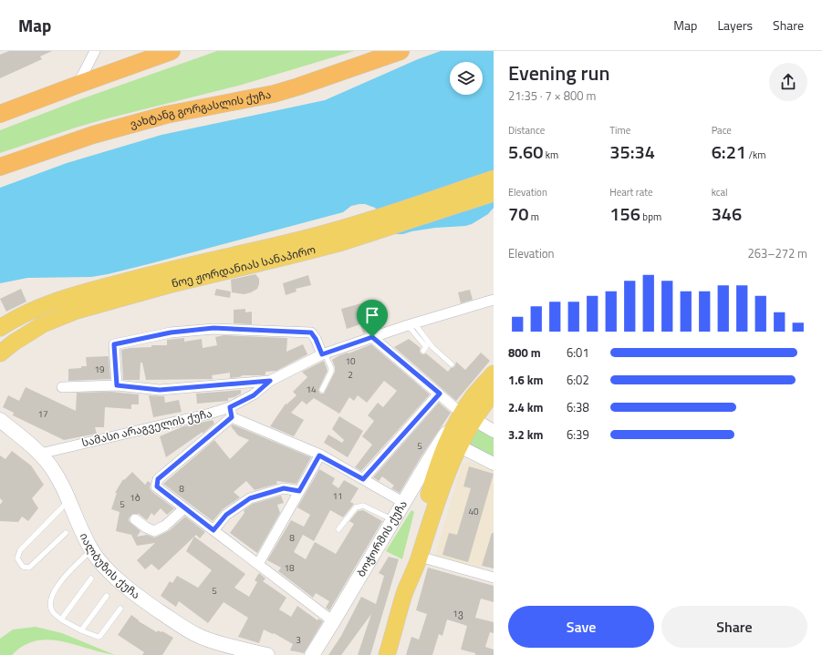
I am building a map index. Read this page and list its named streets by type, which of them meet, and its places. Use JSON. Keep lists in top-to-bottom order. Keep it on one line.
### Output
{"streets":{"highway":["ვახტანგ გორგასლის ქუჩა"],"main road":["ნოე ჟორდანიას სანაპირო","ბოჭორმის ქუჩა","იალბუზის ქუჩა"],"street":["სამასი არაგველის ქუჩა"]},"crossings":[["სამასი არაგველის ქუჩა","იალბუზის ქუჩა"]],"house_numbers":["10","19","2","14","17","5","8","11","1ბ","5","40","8","18","5","1ვ","3"],"page":{"header":"Map","nav":["Map","Layers","Share"],"heading":["Evening run","21:35 · 7 × 800 m"],"stats":[["Distance","5.60 km"],["Time","35:34"],["Pace","6:21 /km"],["Elevation","70 m"],["Heart rate","156 bpm"],["kcal","346"]],"chart":["Elevation","263–272 m"],"list":[{"name":"800 m","note":"6:01"},{"name":"1.6 km","note":"6:02"},{"name":"2.4 km","note":"6:38"},{"name":"3.2 km","note":"6:39"}],"buttons":["Save","Share"]}}
